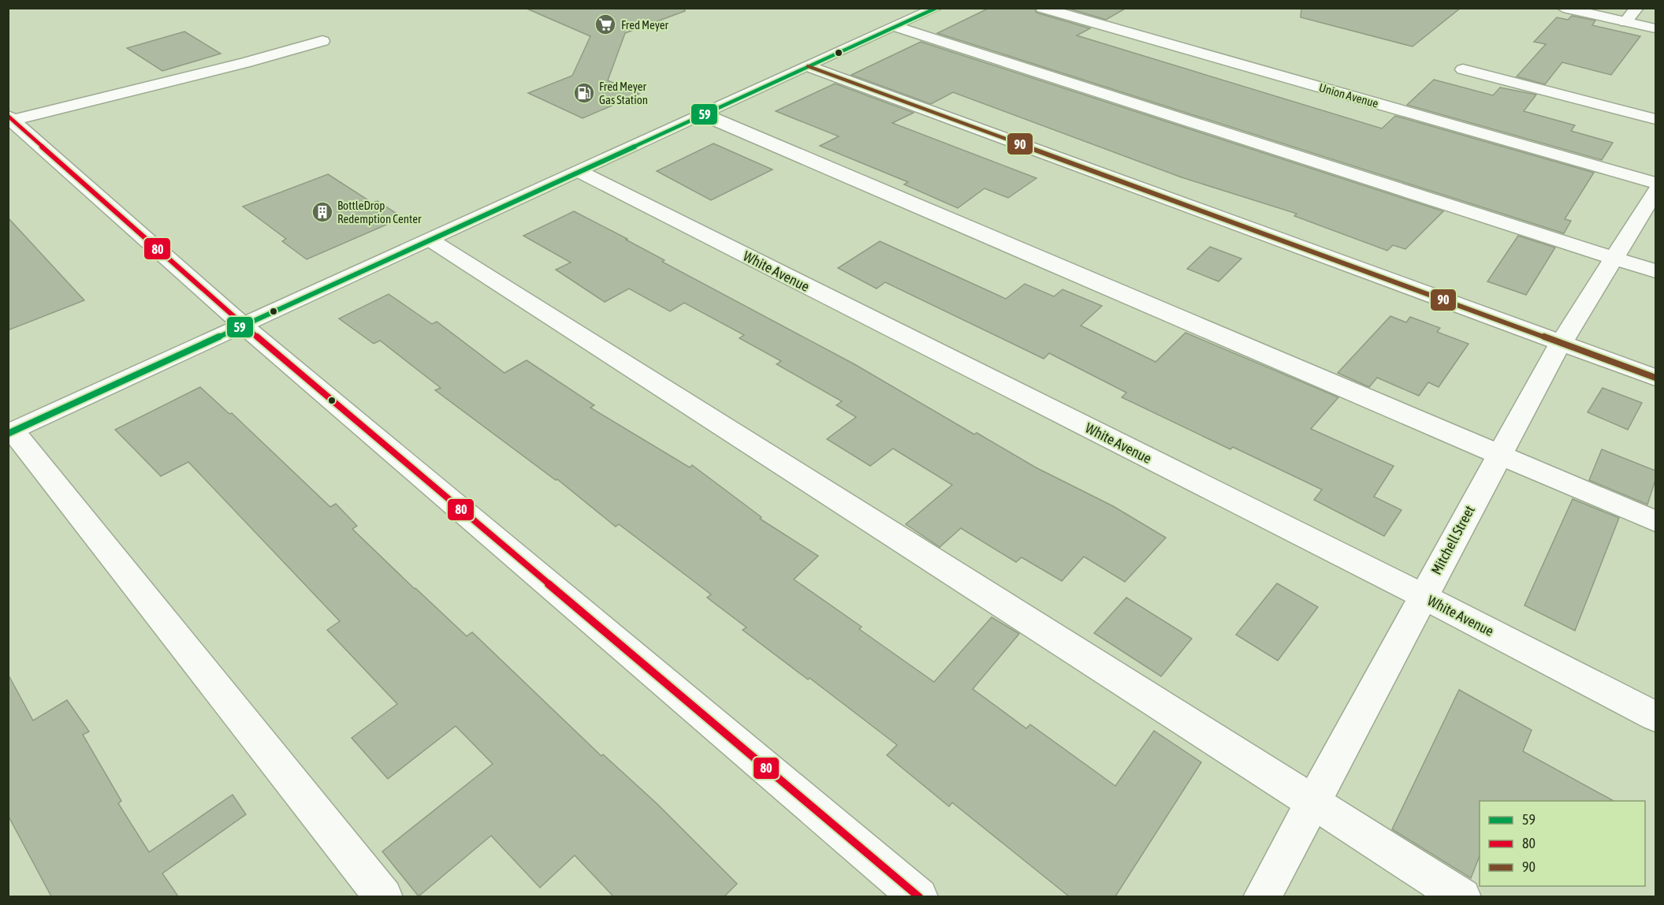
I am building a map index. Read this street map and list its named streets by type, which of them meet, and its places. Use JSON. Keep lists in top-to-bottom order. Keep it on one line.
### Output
{"streets":{"street":["Union Avenue","White Avenue","Mitchell Street"]},"crossings":[["White Avenue","Mitchell Street"]],"places":{"supermarket":["Fred Meyer"],"fuel station":["Fred Meyer Gas Station"],"building":["BottleDrop Redemption Center"]},"lines":["transit line 59","transit line 90","transit line 80"],"legend":["59","80","90"]}
